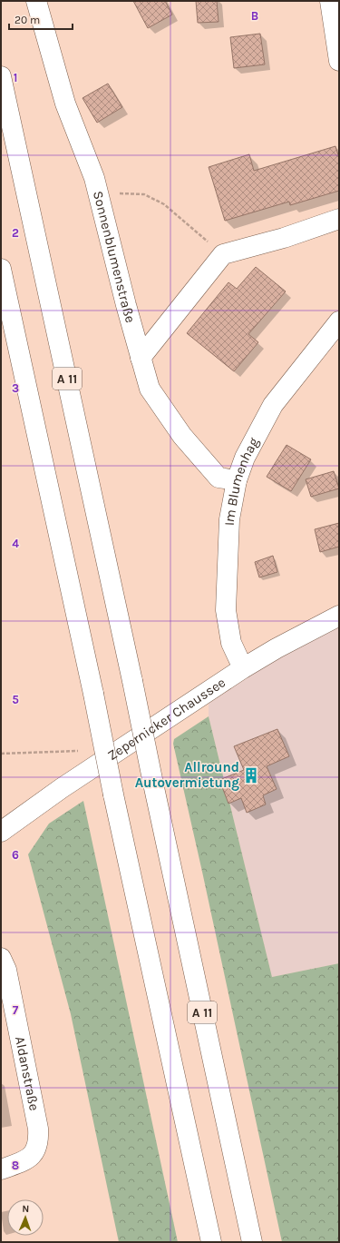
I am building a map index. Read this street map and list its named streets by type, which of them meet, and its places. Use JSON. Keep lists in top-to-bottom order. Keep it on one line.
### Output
{"streets":{"main road":["Sonnenblumenstraße","A 11","Im Blumenhag","Zepernicker Chaussee","Aldanstraße"]},"crossings":[["Sonnenblumenstraße","Im Blumenhag"],["Im Blumenhag","Zepernicker Chaussee"]],"places":{"building":["Allround Autovermietung"]},"scale_bar":"20 m","north":"top","grid":{"columns":["B"],"rows":["1","2","3","4","5","6","7","8"]}}
